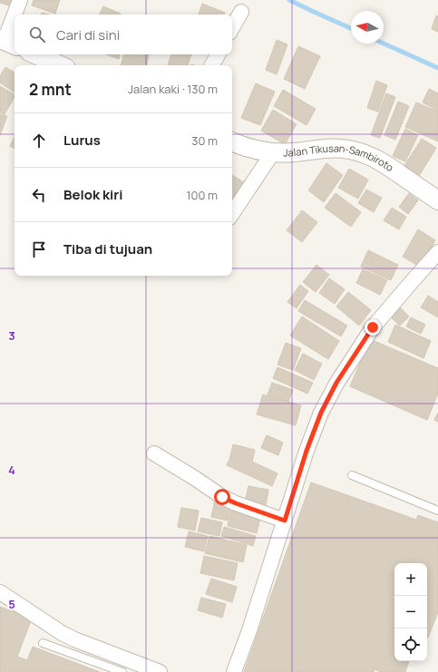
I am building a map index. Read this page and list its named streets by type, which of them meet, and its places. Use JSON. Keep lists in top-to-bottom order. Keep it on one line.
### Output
{"streets":{"street":["Jalan Tikusan-Sambiroto"]},"north":"left","page":{"search":"Cari di sini","heading":["2 mnt","Jalan kaki · 130 m"],"list":[["Lurus","30 m"],["Belok kiri","100 m"],"Tiba di tujuan"],"map_buttons":["+","−"]},"grid":{"rows":["3","4","5"]}}
